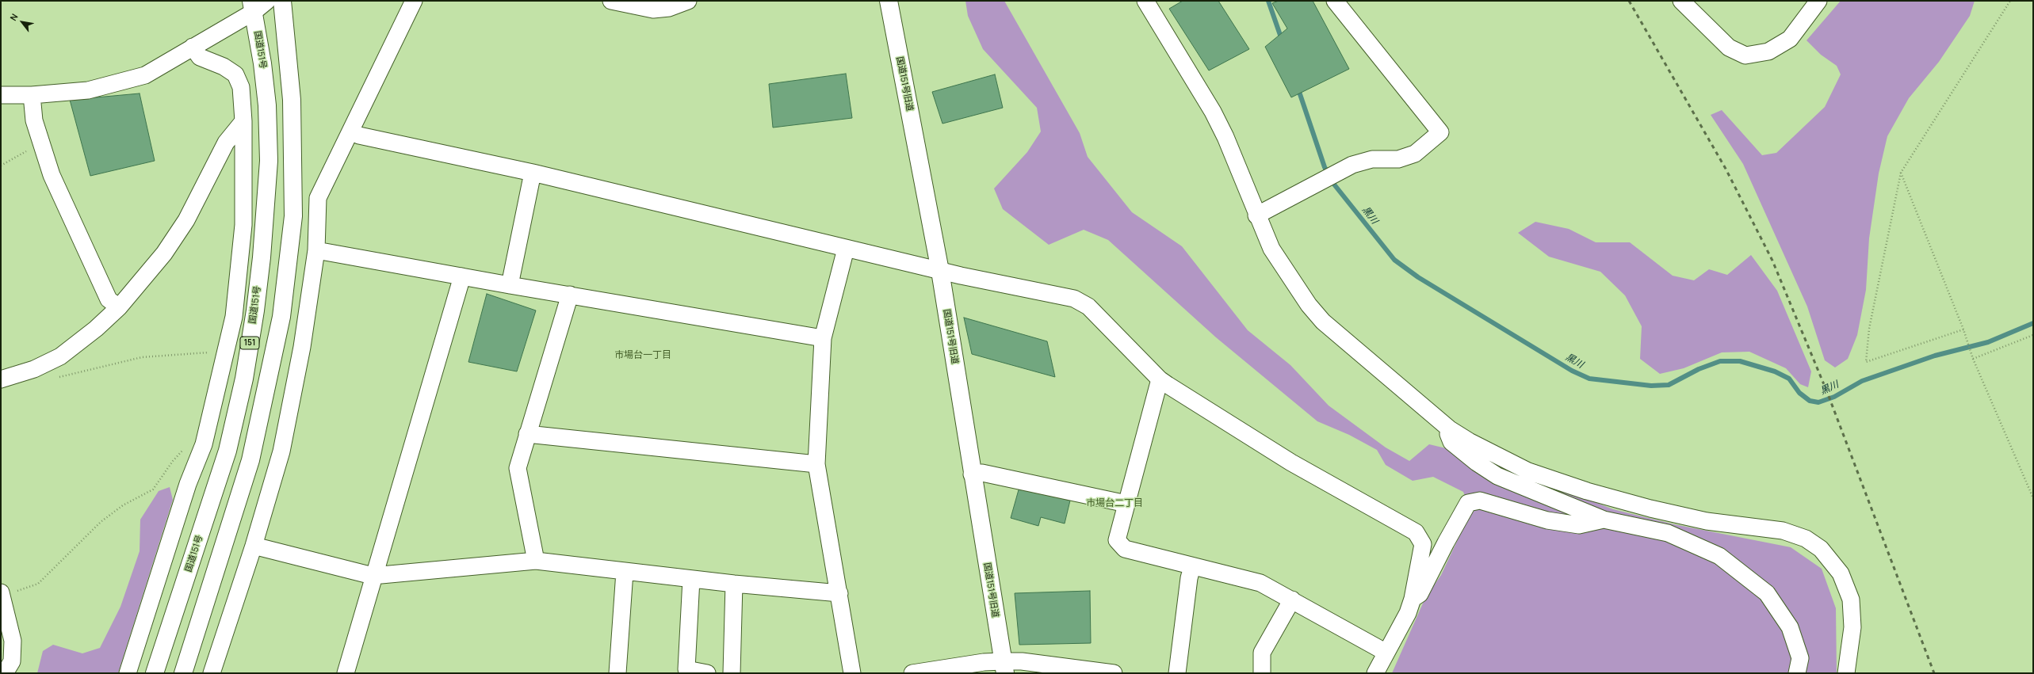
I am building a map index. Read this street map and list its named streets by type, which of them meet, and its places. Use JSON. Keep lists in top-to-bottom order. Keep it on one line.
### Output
{"streets":{"main road":["国道151号","国道151号旧道","151"]},"districts":["市場台一丁目","市場台二丁目"],"water":["黒川"],"north":"top left"}
